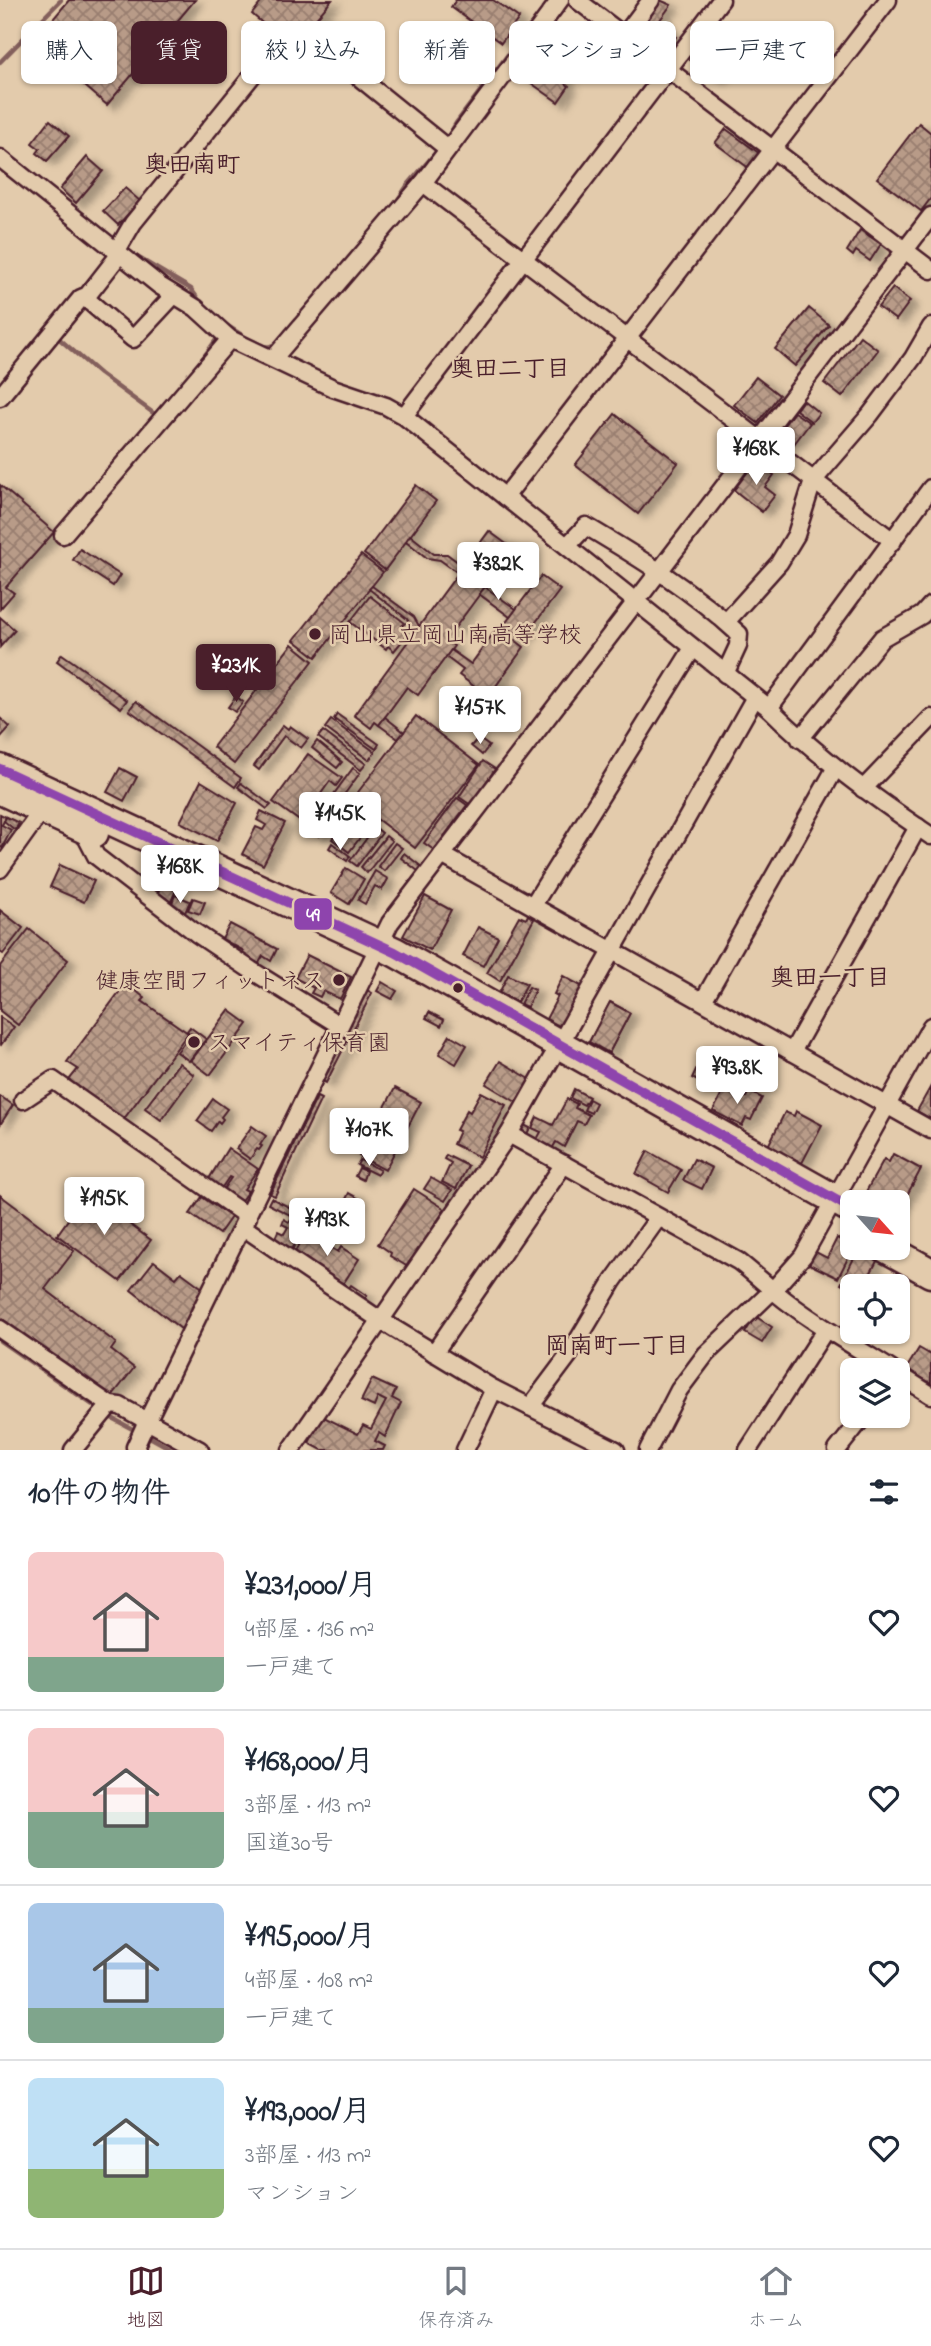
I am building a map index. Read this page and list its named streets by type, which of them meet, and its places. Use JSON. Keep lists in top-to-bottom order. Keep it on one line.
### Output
{"districts":["奥田南町","奥田二丁目","奥田一丁目","岡南町一丁目"],"places":["岡山県立岡山南高等学校","健康空間フィットネス","スマイティ保育園"],"lines":["transit line 49"],"north":"bottom right","page":{"chip":["購入","賃貸","絞り込み","新着","マンション","一戸建て"],"price":["¥168K","¥382K","¥231K","¥157K","¥145K","¥168K","¥93.8K","¥107K","¥195K","¥193K"],"heading":"10件の物件","list":[{"name":"¥231,000/月","note":"4部屋 · 136 m² · 一戸建て"},{"name":"¥168,000/月","note":"3部屋 · 113 m² · 国道30号"},{"name":"¥195,000/月","note":"4部屋 · 108 m² · 一戸建て"},{"name":"¥193,000/月","note":"3部屋 · 113 m² · マンション"}],"tabs":["地図","保存済み","ホーム"]}}
